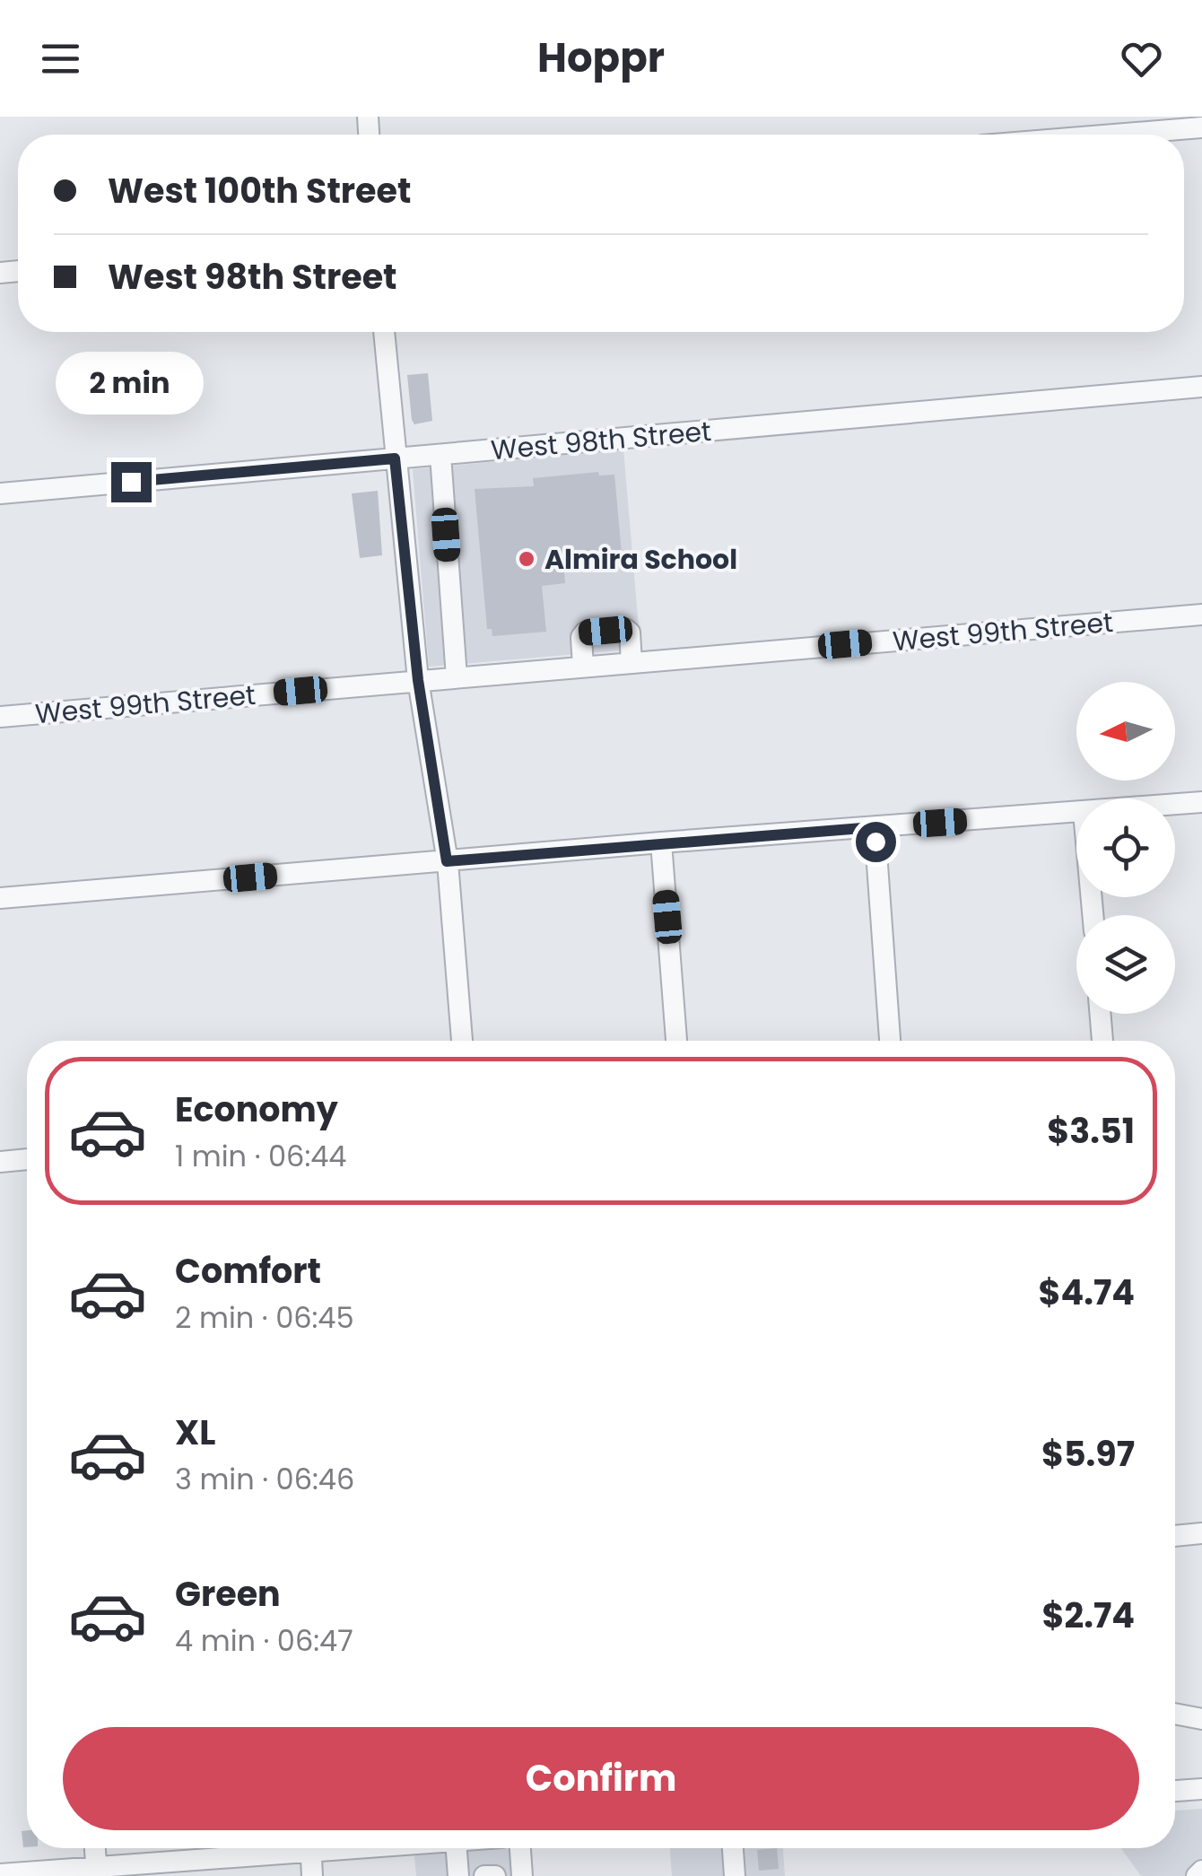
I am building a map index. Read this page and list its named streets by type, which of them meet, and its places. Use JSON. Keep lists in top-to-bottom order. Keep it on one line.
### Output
{"streets":{"street":["West 98th Street","West 99th Street"]},"places":["Almira School"],"north":"left","page":{"header":"Hoppr","banner":["West 100th Street","West 98th Street"],"bubble":"2 min","list":[{"name":"Economy","note":"1 min · 06:44","value":"$3.51"},{"name":"Comfort","note":"2 min · 06:45","value":"$4.74"},{"name":"XL","note":"3 min · 06:46","value":"$5.97"},{"name":"Green","note":"4 min · 06:47","value":"$2.74"}],"buttons":"Confirm"}}
